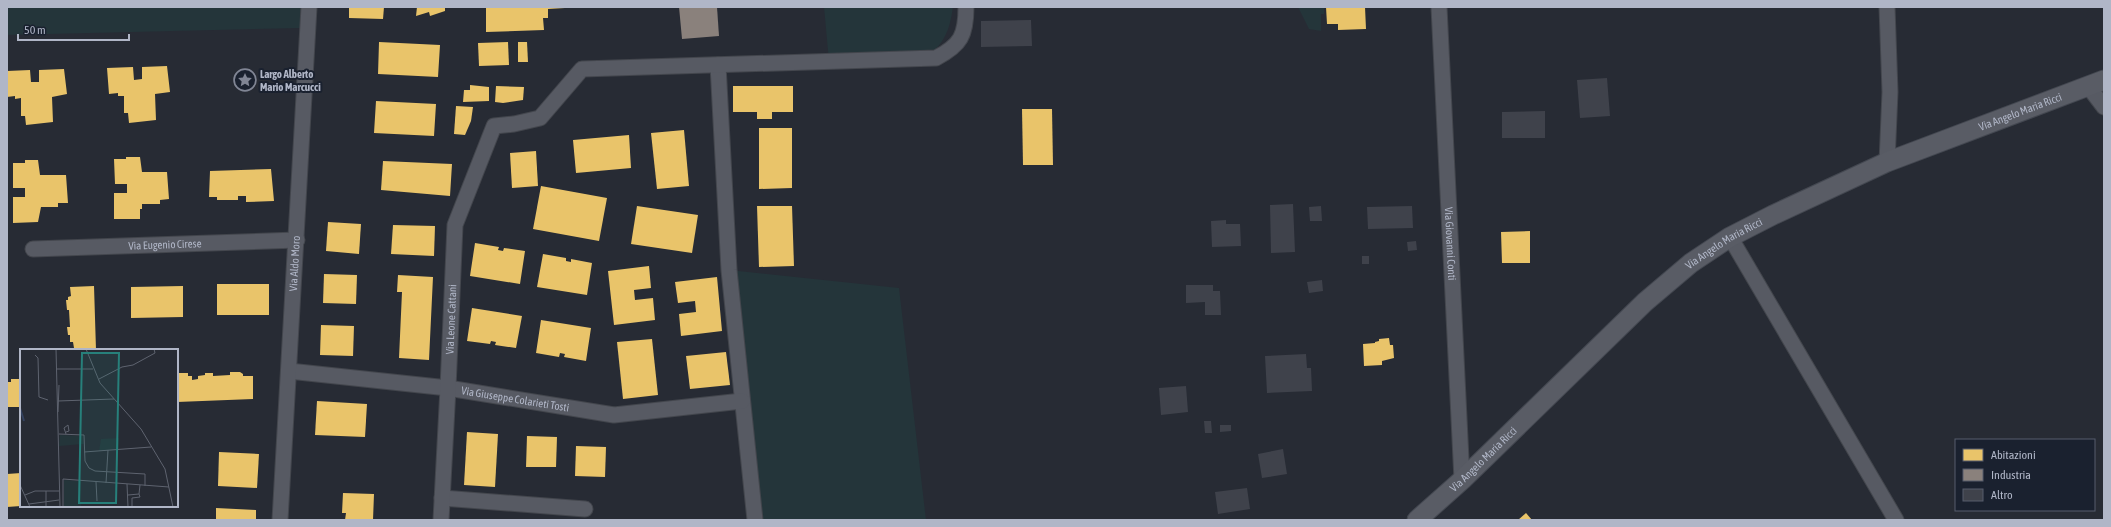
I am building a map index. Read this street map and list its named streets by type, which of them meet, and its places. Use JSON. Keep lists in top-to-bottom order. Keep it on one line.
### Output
{"streets":{"main road":["Via Angelo Maria Ricci"],"street":["Via Giovanni Conti","Via Eugenio Cirese","Via Aldo Moro","Via Leone Cattani","Via Giuseppe Colarieti Tosti"]},"crossings":[["Via Angelo Maria Ricci","Via Giovanni Conti"],["Via Eugenio Cirese","Via Aldo Moro"],["Via Aldo Moro","Via Giuseppe Colarieti Tosti"],["Via Leone Cattani","Via Giuseppe Colarieti Tosti"]],"places":{"place":["Largo Alberto Mario Marcucci"]},"legend":["Abitazioni","Industria","Altro"],"scale_bar":"50 m"}
